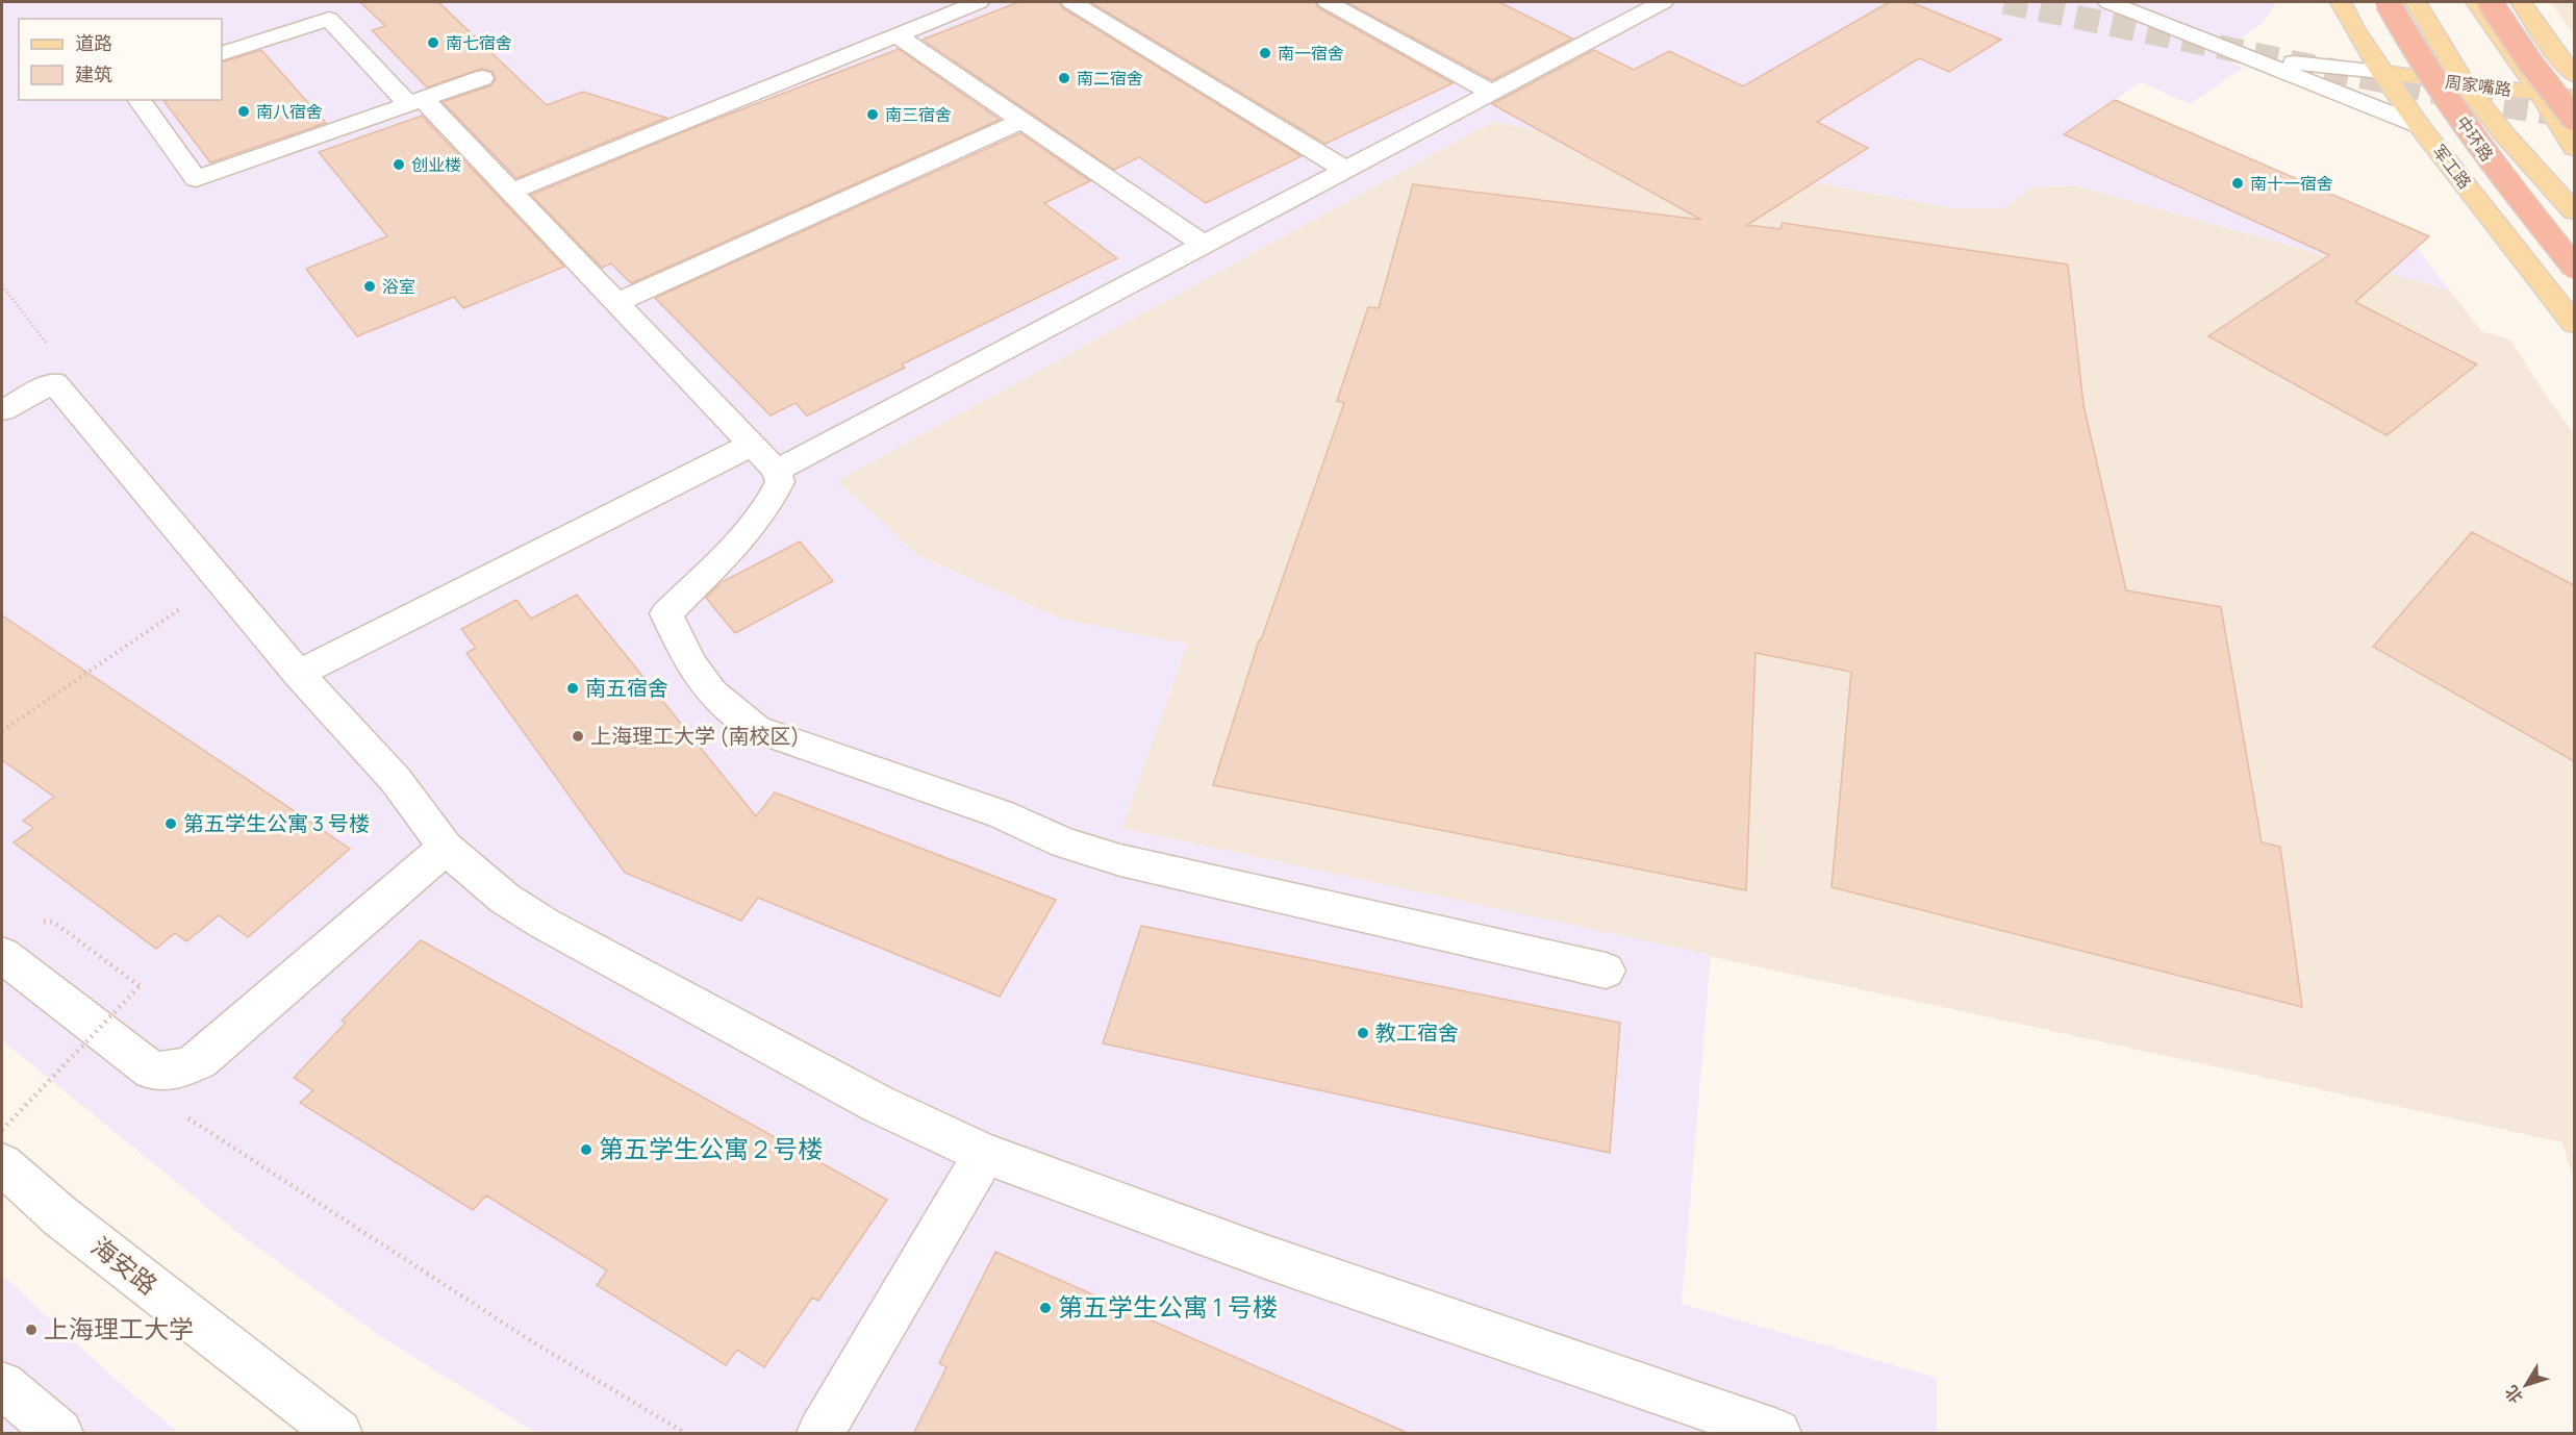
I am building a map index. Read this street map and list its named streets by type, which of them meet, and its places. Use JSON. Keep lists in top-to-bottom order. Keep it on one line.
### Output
{"streets":{"highway":["中环路"],"main road":["周家嘴路","军工路"],"street":["海安路"]},"crossings":[["周家嘴路","军工路"]],"places":["南七宿舍","南一宿舍","南二宿舍","南八宿舍","南三宿舍","创业楼","南十一宿舍","浴室","南五宿舍","上海理工大学 (南校区)","第五学生公寓 3 号楼","教工宿舍","第五学生公寓 2 号楼","第五学生公寓 1 号楼","上海理工大学"],"legend":["道路","建筑"],"north":"bottom left"}
